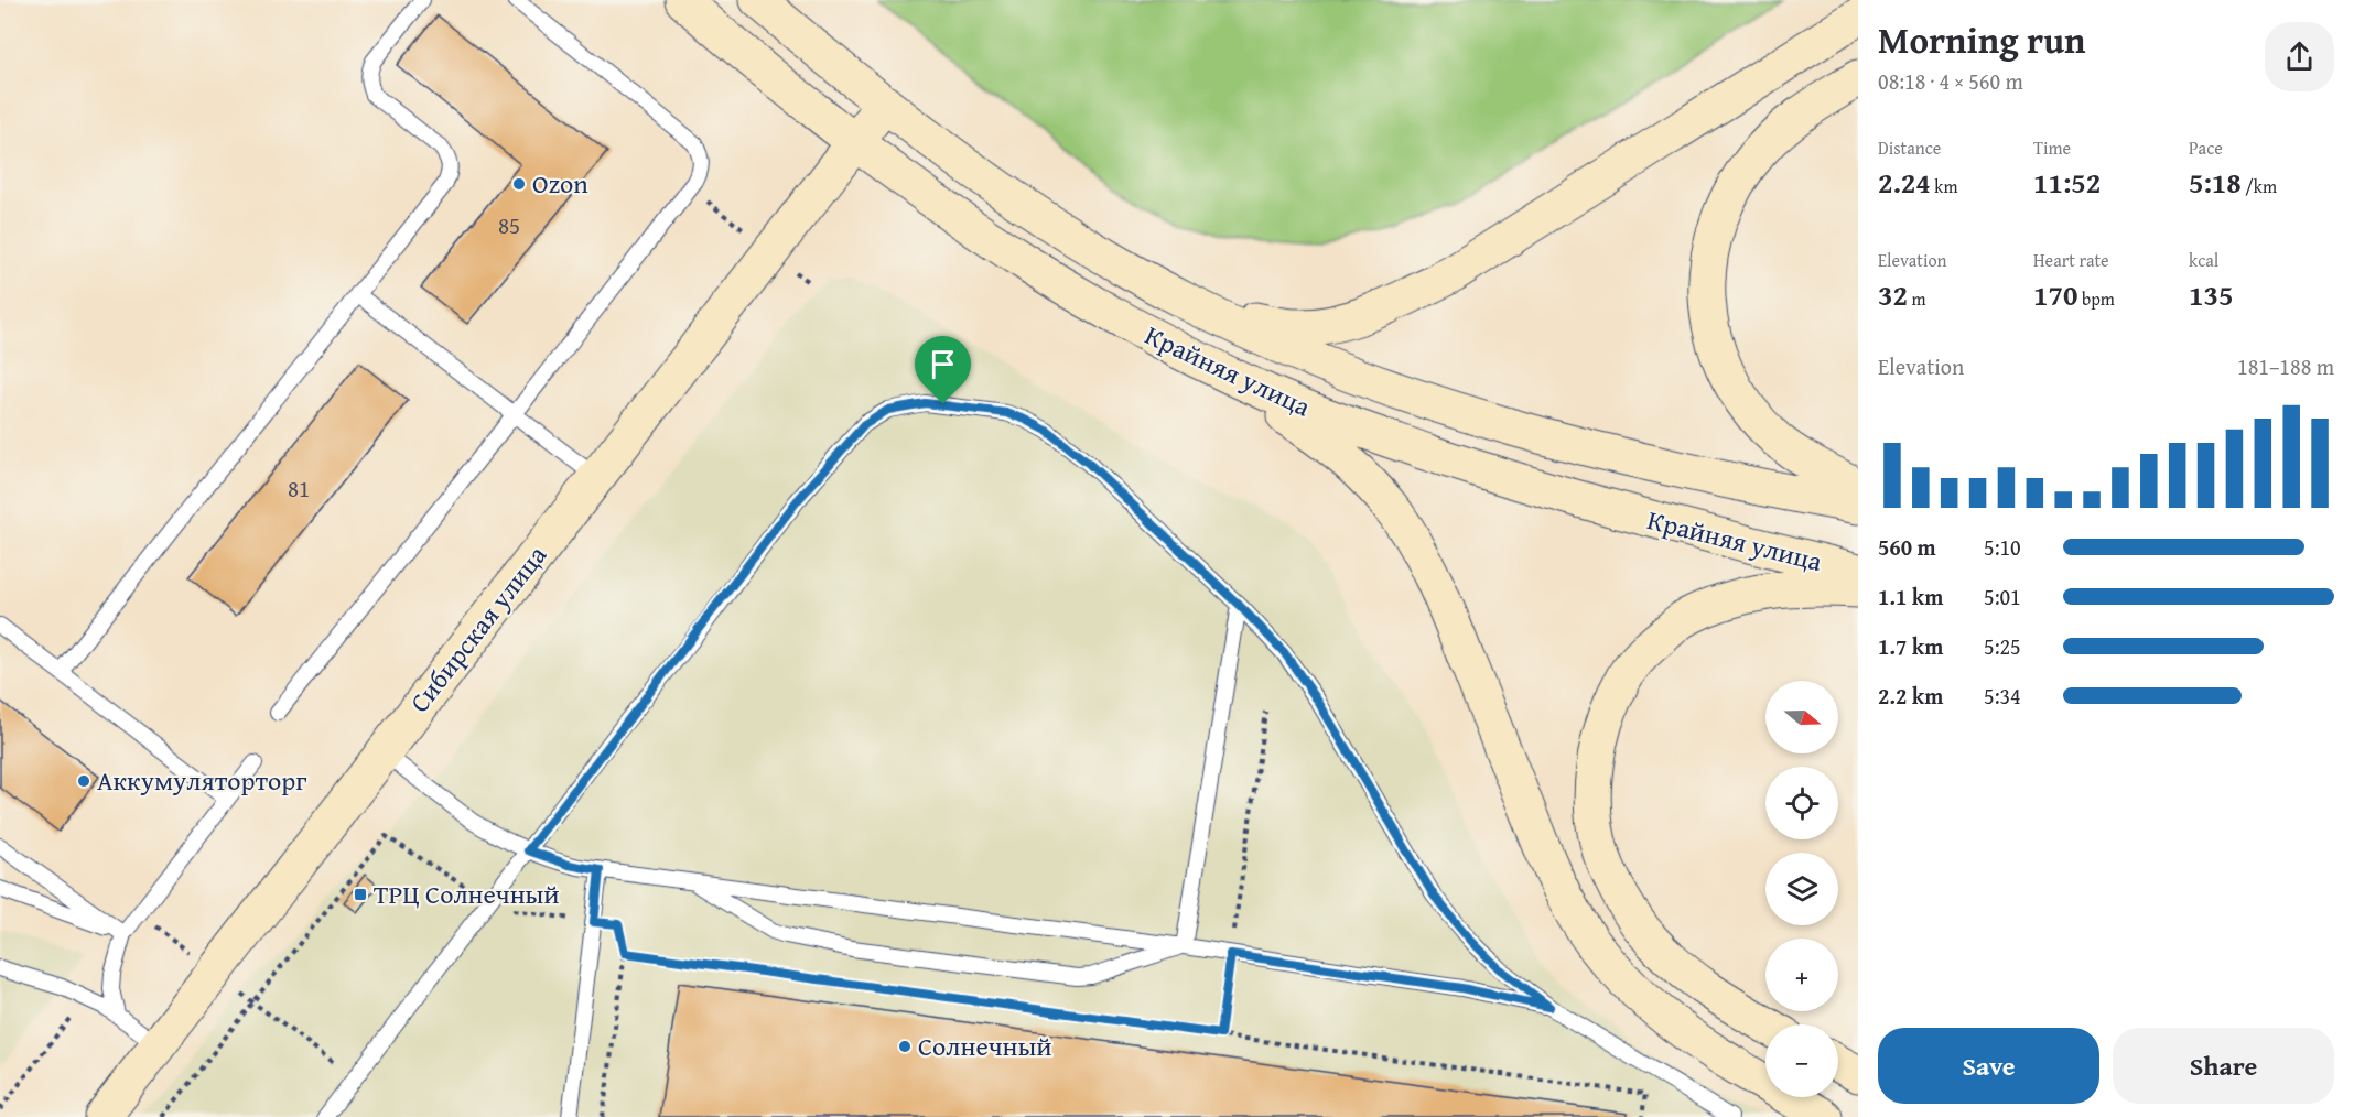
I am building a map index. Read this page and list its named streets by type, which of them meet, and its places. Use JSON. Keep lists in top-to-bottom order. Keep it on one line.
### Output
{"streets":{"main road":["Крайняя улица","Сибирская улица"]},"crossings":[["Крайняя улица","Сибирская улица"]],"places":{"other":["Ozon","Аккумуляторторг","Солнечный"],"transit":["ТРЦ Солнечный"]},"house_numbers":["85","81"],"north":"right","page":{"heading":["Morning run","08:18 · 4 × 560 m"],"stats":[["Distance","2.24 km"],["Time","11:52"],["Pace","5:18 /km"],["Elevation","32 m"],["Heart rate","170 bpm"],["kcal","135"]],"chart":["Elevation","181–188 m"],"list":[{"name":"560 m","note":"5:10"},{"name":"1.1 km","note":"5:01"},{"name":"1.7 km","note":"5:25"},{"name":"2.2 km","note":"5:34"}],"map_buttons":["+","−"],"buttons":["Save","Share"]}}
